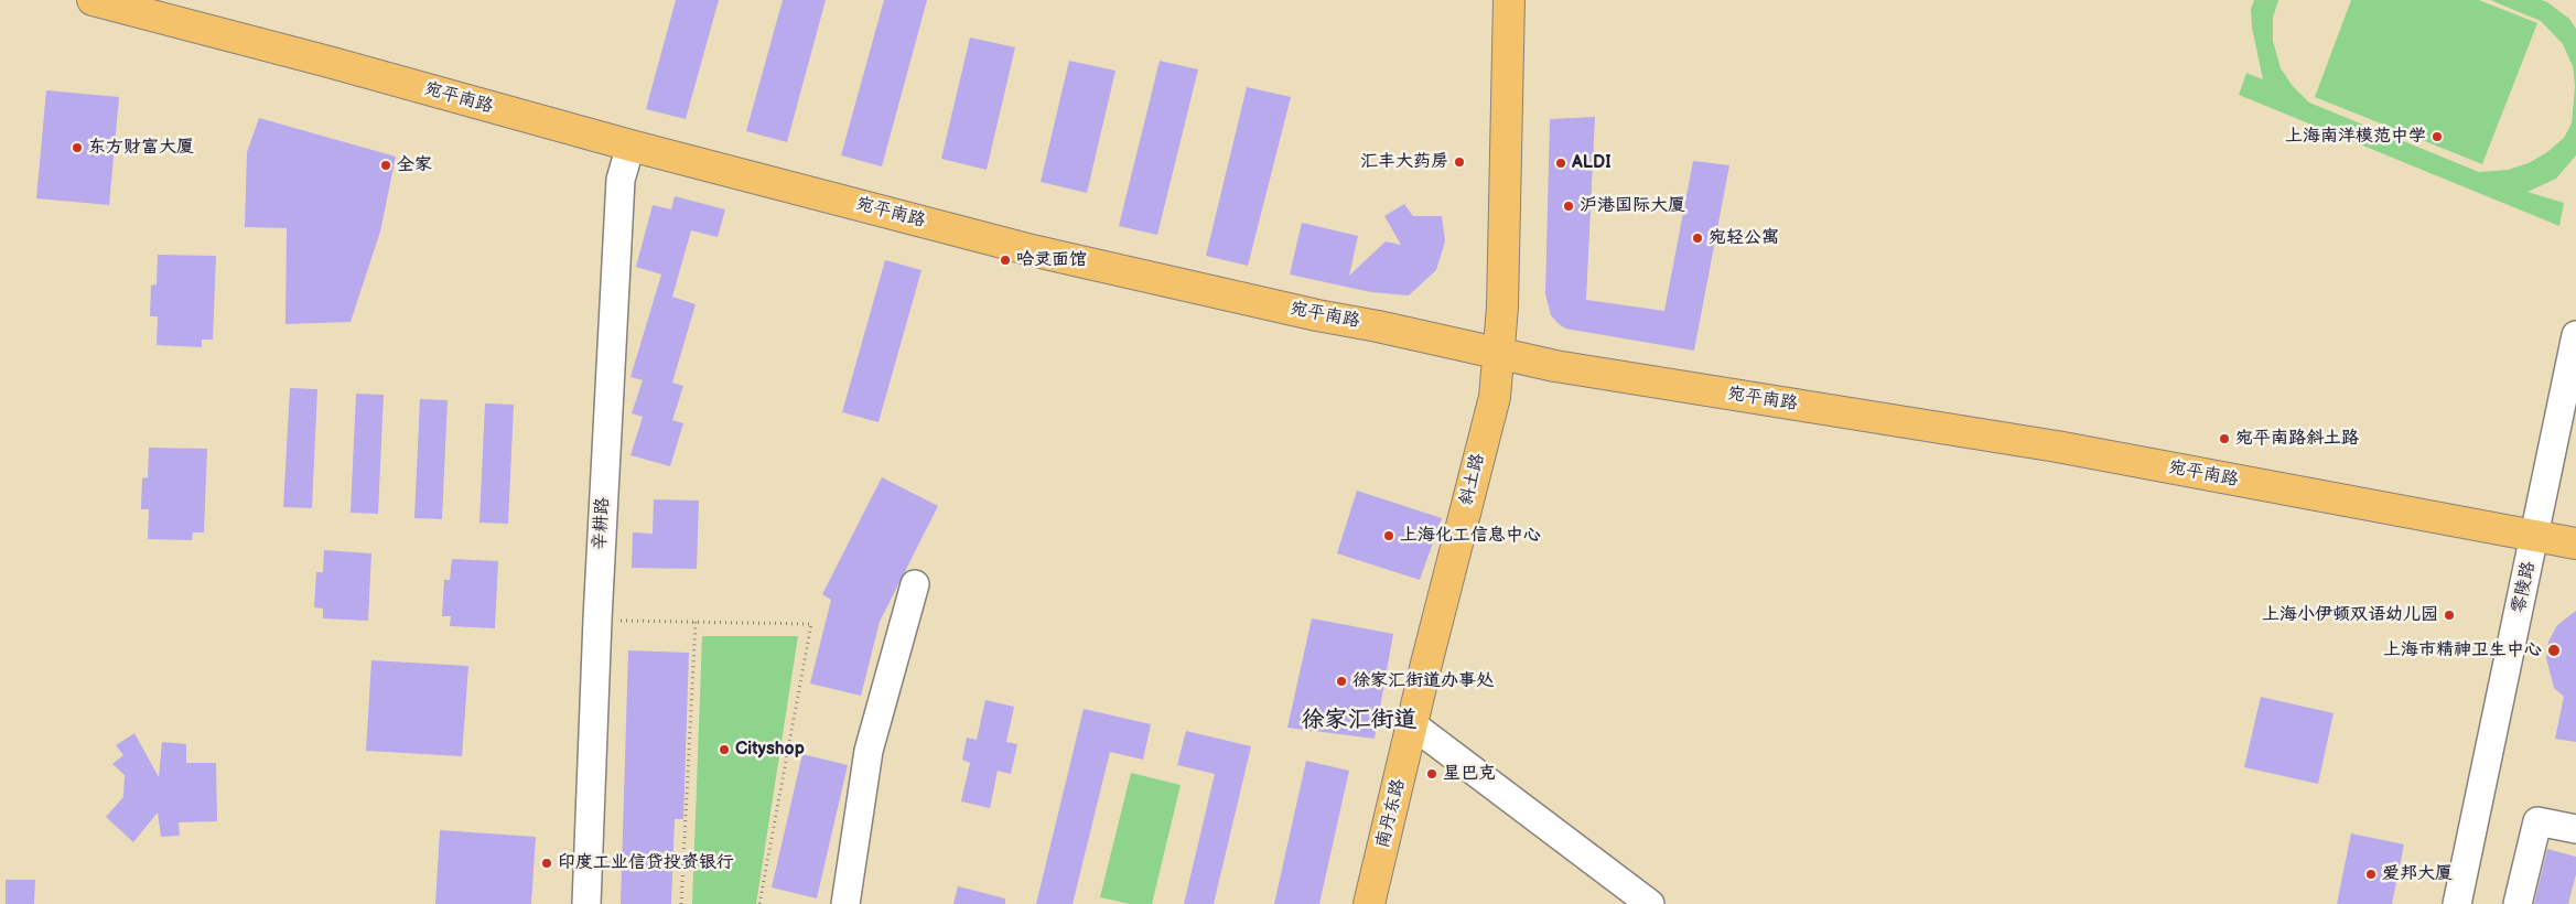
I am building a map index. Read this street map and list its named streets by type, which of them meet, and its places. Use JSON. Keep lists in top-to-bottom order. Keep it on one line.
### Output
{"streets":{"main road":["宛平南路","斜土路","南丹东路"],"street":["辛耕路","零陵路"]},"crossings":[["宛平南路","斜土路"],["宛平南路","辛耕路"],["宛平南路","零陵路"],["斜土路","南丹东路"]],"districts":["徐家汇街道"],"places":["上海南洋模范中学","东方财富大厦","汇丰大药房","ALDI","全家","沪港国际大厦","宛轻公寓","哈灵面馆","宛平南路斜土路","上海化工信息中心","上海小伊顿双语幼儿园","上海市精神卫生中心","徐家汇街道办事处","Cityshop","星巴克","印度工业信贷投资银行","爱邦大厦"]}
